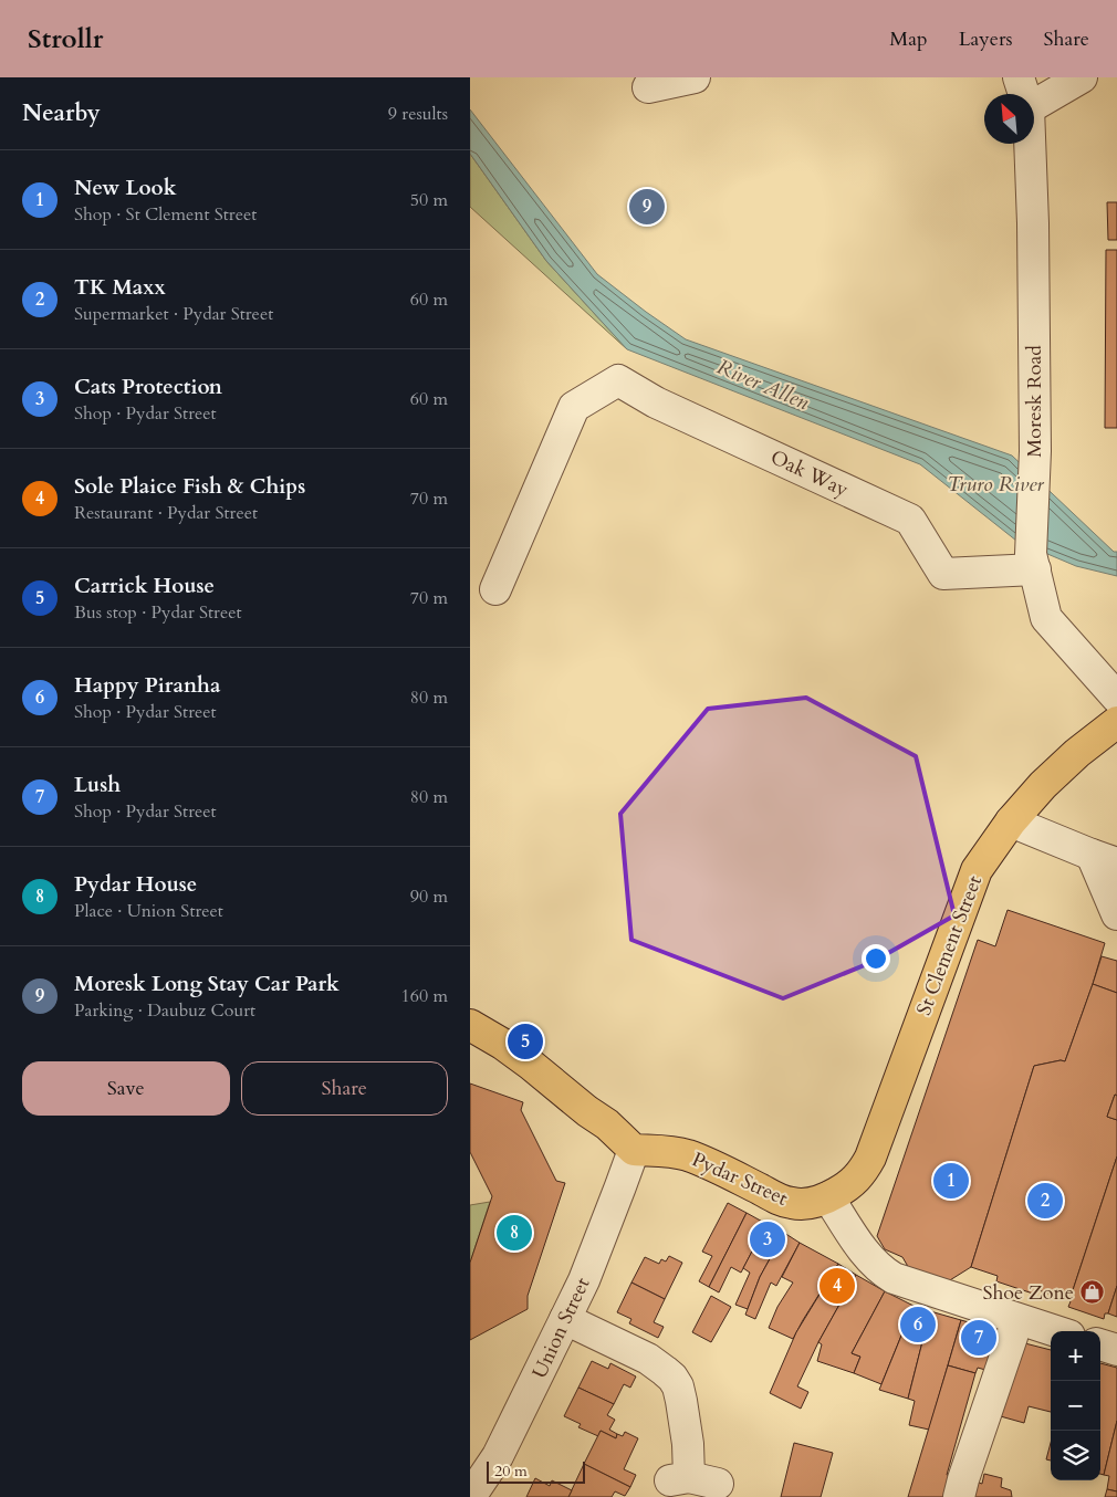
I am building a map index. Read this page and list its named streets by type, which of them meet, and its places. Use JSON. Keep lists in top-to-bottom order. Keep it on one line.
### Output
{"streets":{"main road":["St Clement Street","Pydar Street"],"street":["Moresk Road","Oak Way","Union Street"]},"crossings":[["Moresk Road","Oak Way"],["St Clement Street","Pydar Street"],["Pydar Street","Union Street"]],"water":["River Allen","Truro River"],"places":{"shop":["Shoe Zone"]},"scale_bar":"20 m","north":"top left","page":{"header":"Strollr","nav":["Map","Layers","Share"],"heading":["Nearby","9 results"],"list":[{"mark":"1","name":"New Look","note":"Shop · St Clement Street","value":"50 m"},{"mark":"2","name":"TK Maxx","note":"Supermarket · Pydar Street","value":"60 m"},{"mark":"3","name":"Cats Protection","note":"Shop · Pydar Street","value":"60 m"},{"mark":"4","name":"Sole Plaice Fish & Chips","note":"Restaurant · Pydar Street","value":"70 m"},{"mark":"5","name":"Carrick House","note":"Bus stop · Pydar Street","value":"70 m"},{"mark":"6","name":"Happy Piranha","note":"Shop · Pydar Street","value":"80 m"},{"mark":"7","name":"Lush","note":"Shop · Pydar Street","value":"80 m"},{"mark":"8","name":"Pydar House","note":"Place · Union Street","value":"90 m"},{"mark":"9","name":"Moresk Long Stay Car Park","note":"Parking · Daubuz Court","value":"160 m"}],"pins":["9","5","1","2","8","3","4","6","7"],"buttons":["Save","Share"],"map_buttons":["+","−"],"scale":"20 m"}}
